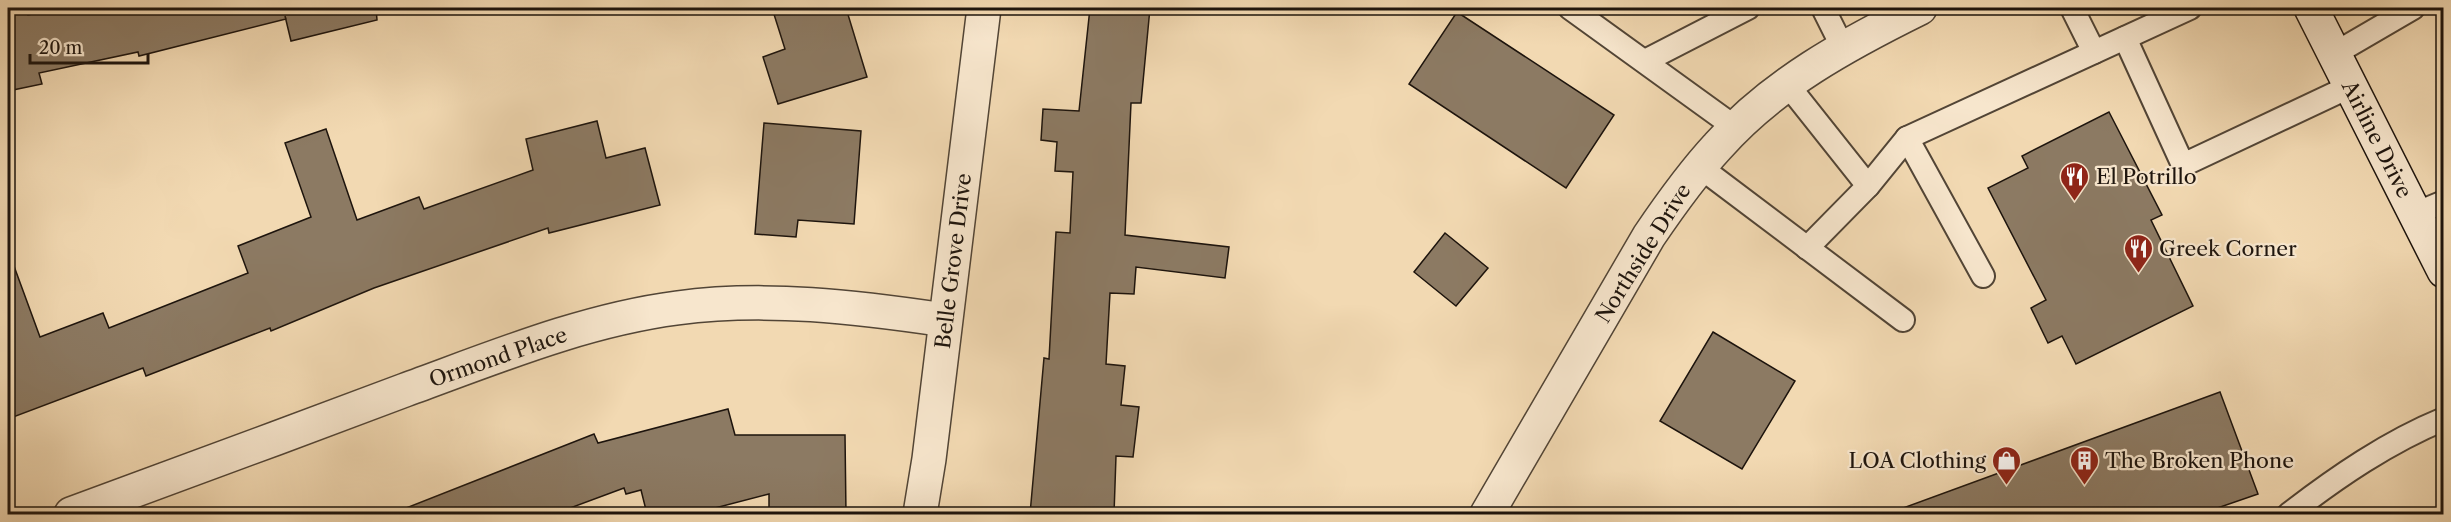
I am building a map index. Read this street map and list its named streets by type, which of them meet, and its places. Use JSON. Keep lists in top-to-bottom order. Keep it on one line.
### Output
{"streets":{"street":["Airline Drive","Northside Drive","Belle Grove Drive","Ormond Place"]},"crossings":[["Belle Grove Drive","Ormond Place"]],"places":{"restaurant":["El Potrillo","Greek Corner"],"shop":["LOA Clothing"],"building":["The Broken Phone"]},"scale_bar":"20 m"}
